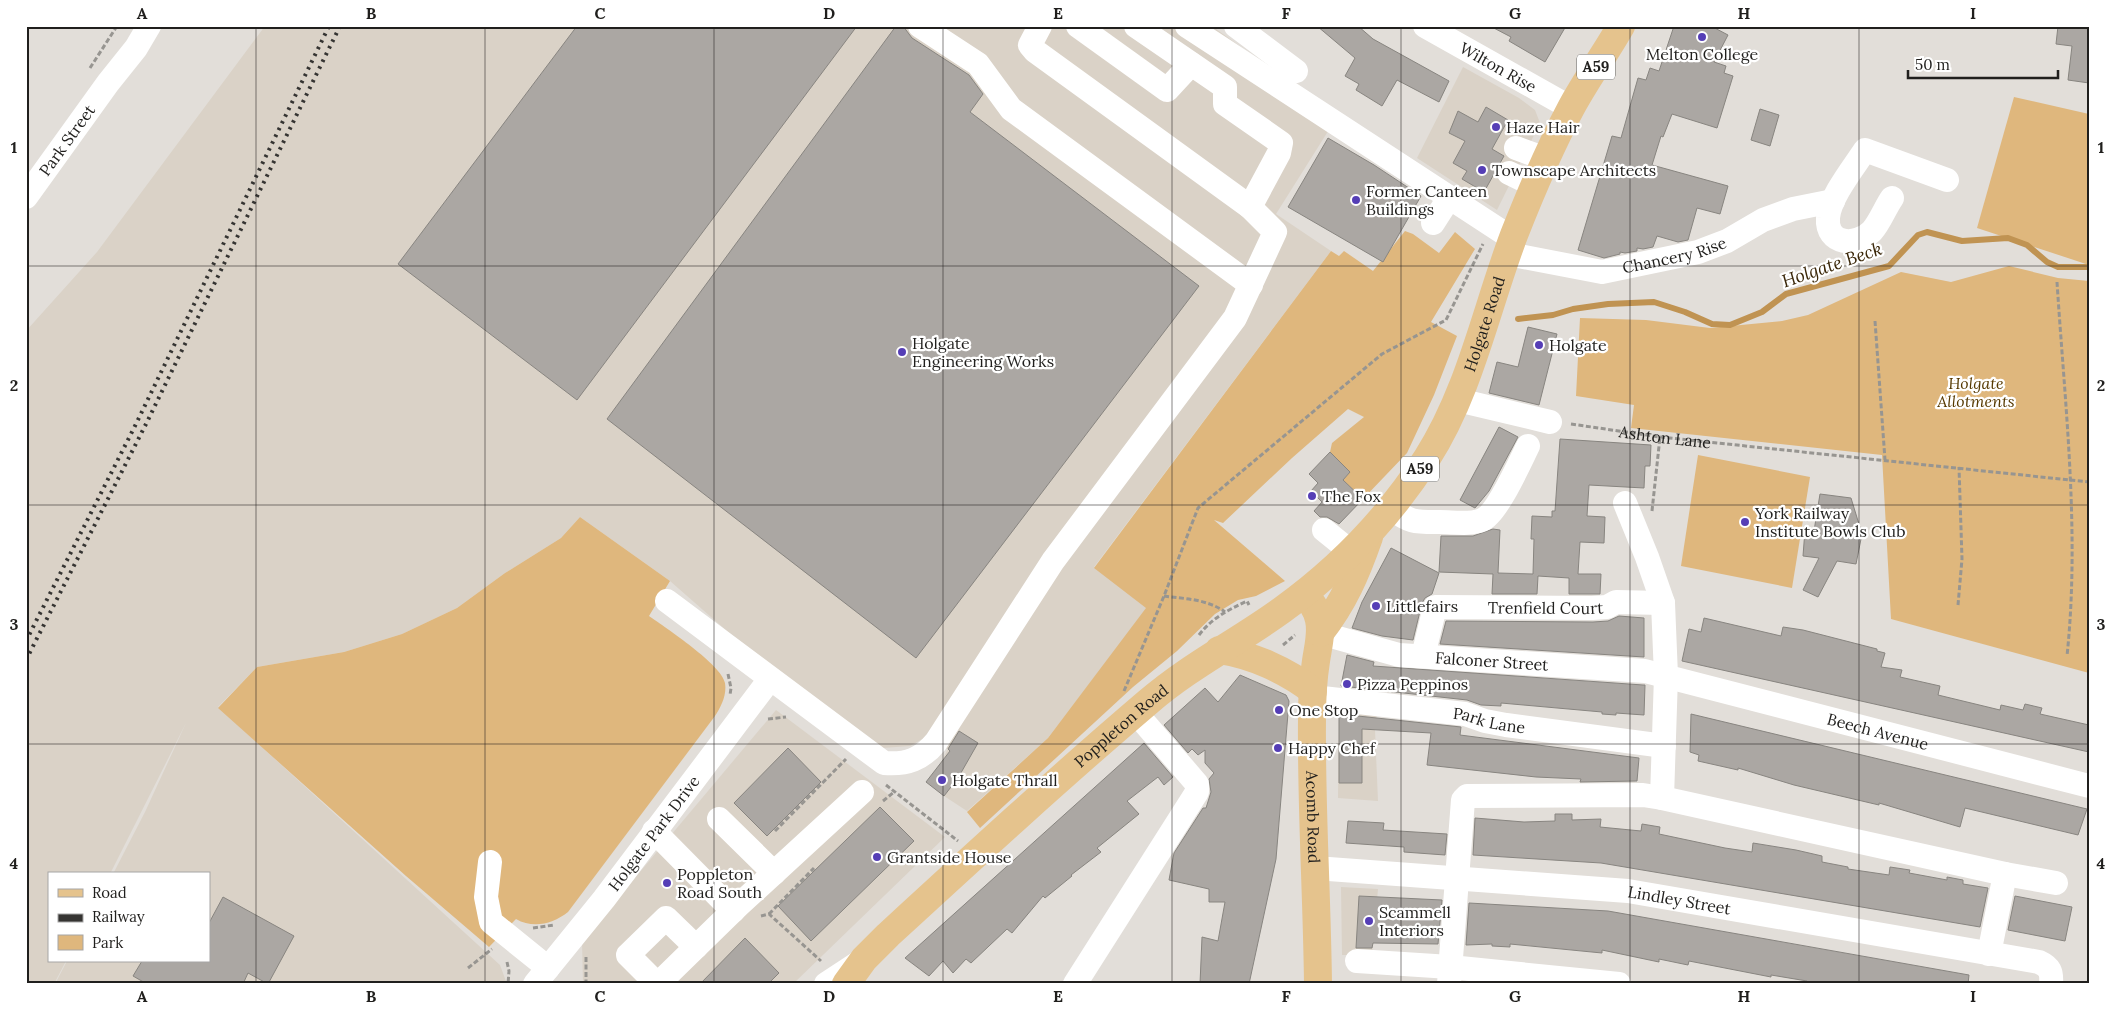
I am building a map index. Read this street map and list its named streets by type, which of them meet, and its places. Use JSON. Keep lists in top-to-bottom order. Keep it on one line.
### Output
{"streets":{"main road":["A59","Holgate Road","Poppleton Road","Acomb Road"],"street":["Wilton Rise","Park Street","Chancery Rise","Trenfield Court","Falconer Street","Park Lane","Beech Avenue","Holgate Park Drive","Lindley Street"],"path":["Ashton Lane"]},"crossings":[["Wilton Rise","Holgate Road"],["Chancery Rise","Holgate Road"],["Holgate Road","Poppleton Road"],["Holgate Road","Acomb Road"],["Trenfield Court","Falconer Street"],["Falconer Street","Beech Avenue"],["Falconer Street","Acomb Road"],["Park Lane","Acomb Road"],["Poppleton Road","Acomb Road"],["Acomb Road","Lindley Street"]],"water":["Holgate Beck"],"parks":["Holgate Allotments"],"places":["Melton College","Haze Hair","Townscape Architects","Former Canteen Buildings","Holgate","Holgate Engineering Works","The Fox","York Railway Institute Bowls Club","Littlefairs","Pizza Peppinos","One Stop","Happy Chef","Holgate Thrall","Grantside House","Poppleton Road South","Scammell Interiors"],"legend":["Road","Railway","Park"],"scale_bar":"50 m","grid":{"columns":["A","B","C","D","E","F","G","H","I"],"rows":["1","2","3","4"]}}
